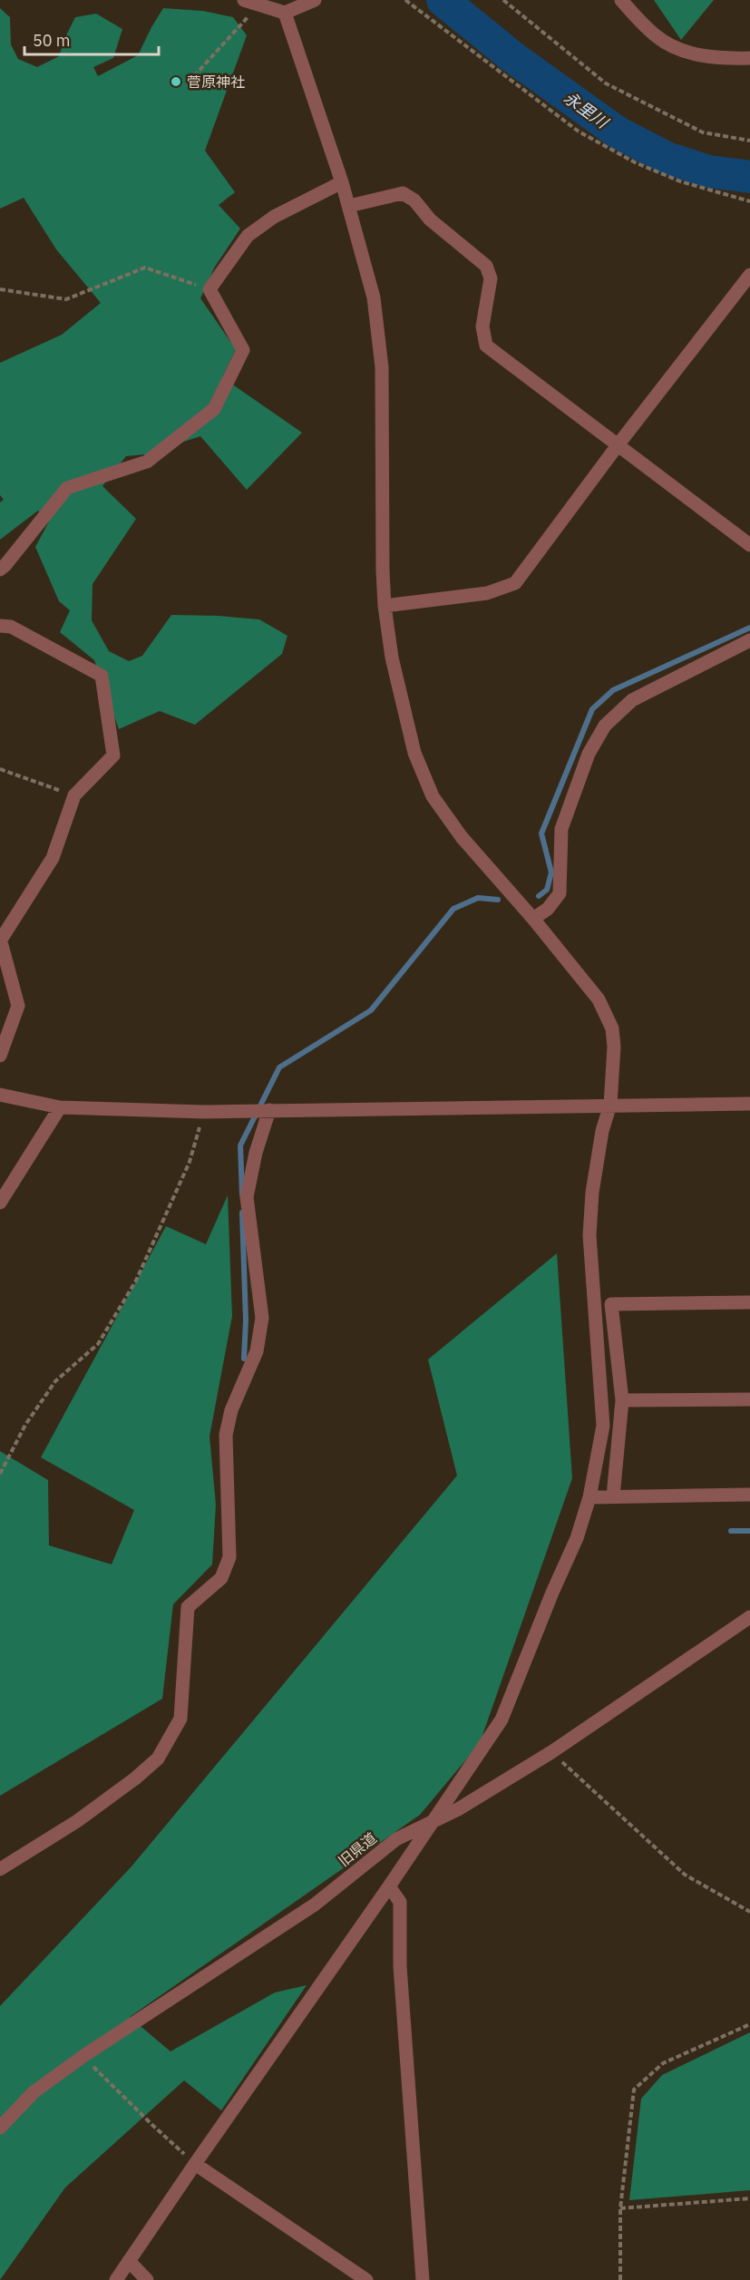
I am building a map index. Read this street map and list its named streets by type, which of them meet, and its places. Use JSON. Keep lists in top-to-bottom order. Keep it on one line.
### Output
{"streets":{"street":["旧県道"]},"water":["永里川"],"places":["菅原神社"],"scale_bar":"50 m"}
